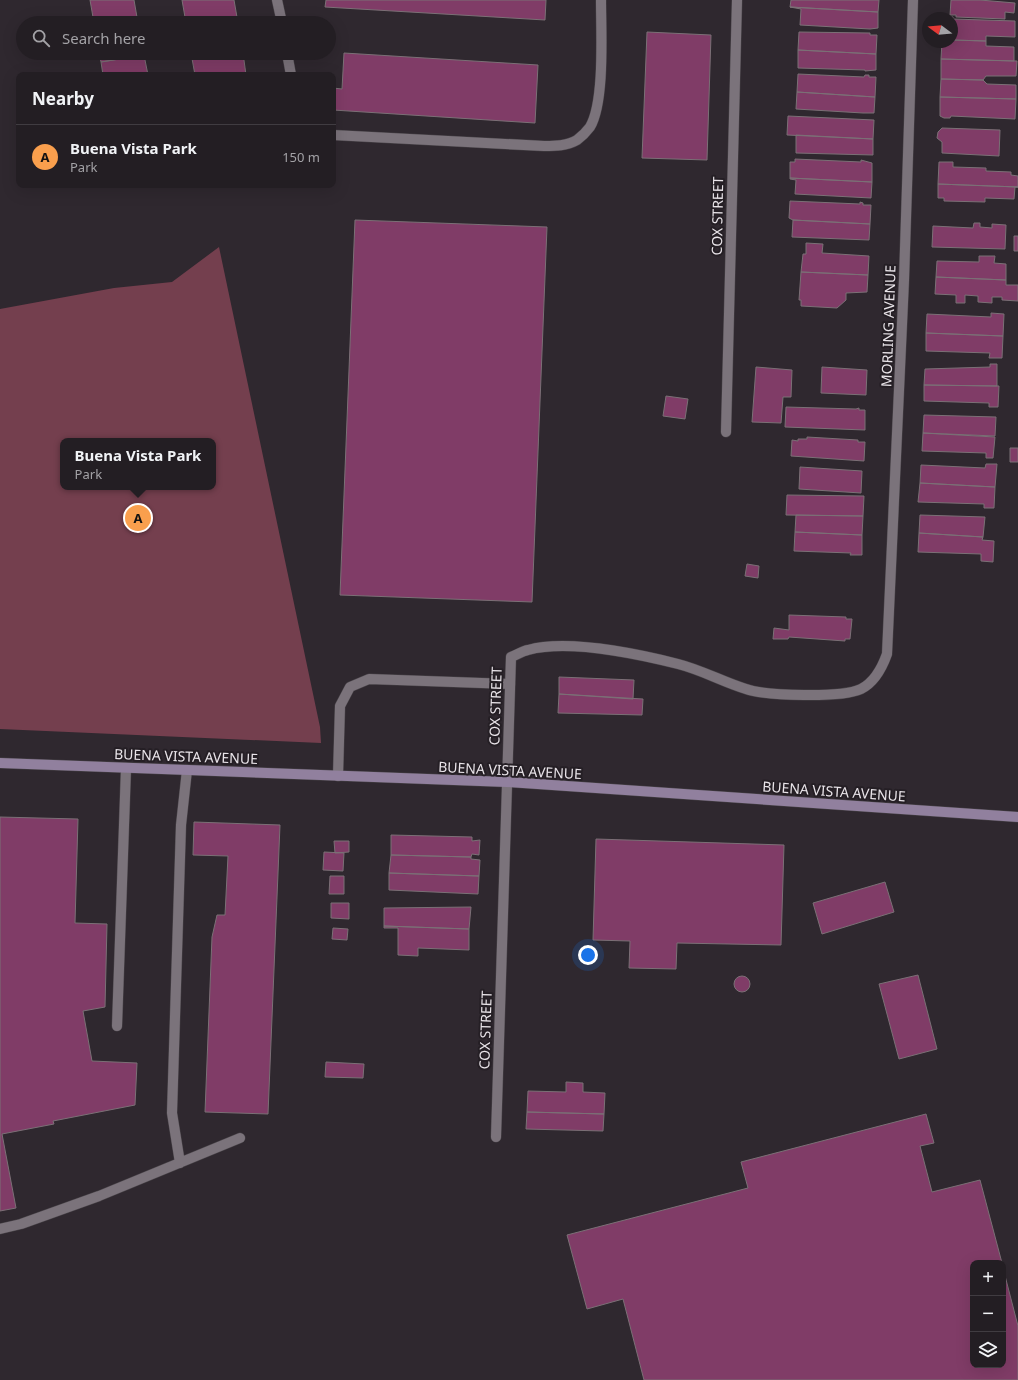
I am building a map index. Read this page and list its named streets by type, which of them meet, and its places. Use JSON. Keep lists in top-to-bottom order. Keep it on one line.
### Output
{"streets":{"street":["COX STREET","MORLING AVENUE","BUENA VISTA AVENUE"]},"crossings":[["COX STREET","MORLING AVENUE"],["COX STREET","BUENA VISTA AVENUE"]],"north":"left","page":{"search":"Search here","heading":"Nearby","list":[{"mark":"A","name":"Buena Vista Park","note":"Park","value":"150 m"}],"popup":["Buena Vista Park","Park"],"pins":"A","map_buttons":["+","−"]}}
